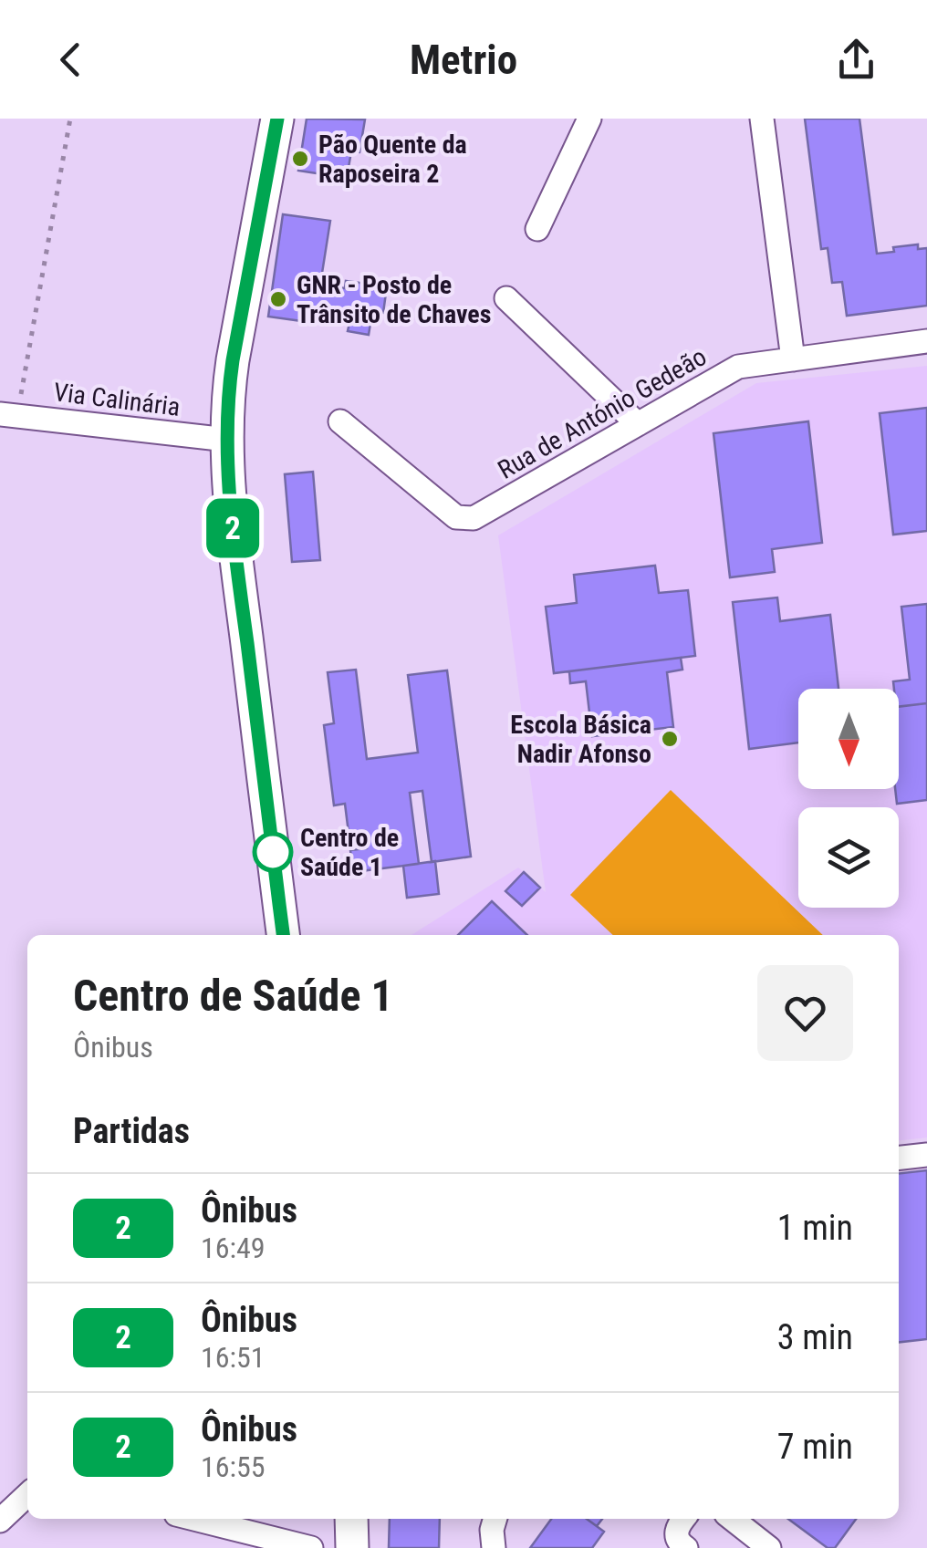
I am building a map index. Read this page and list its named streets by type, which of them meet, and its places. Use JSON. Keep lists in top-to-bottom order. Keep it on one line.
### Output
{"streets":{"street":["Via Calinária","Rua de António Gedeão"]},"places":["Pão Quente da Raposeira 2","GNR - Posto de Trânsito de Chaves","Escola Básica Nadir Afonso","Centro de Saúde 1"],"lines":["bus line 2"],"north":"bottom","page":{"header":"Metrio","on_map":"2","heading":[["Centro de Saúde 1","Ônibus"],"Partidas"],"list":[{"mark":"2","name":"Ônibus","note":"16:49","value":"1 min"},{"mark":"2","name":"Ônibus","note":"16:51","value":"3 min"},{"mark":"2","name":"Ônibus","note":"16:55","value":"7 min"}]}}
